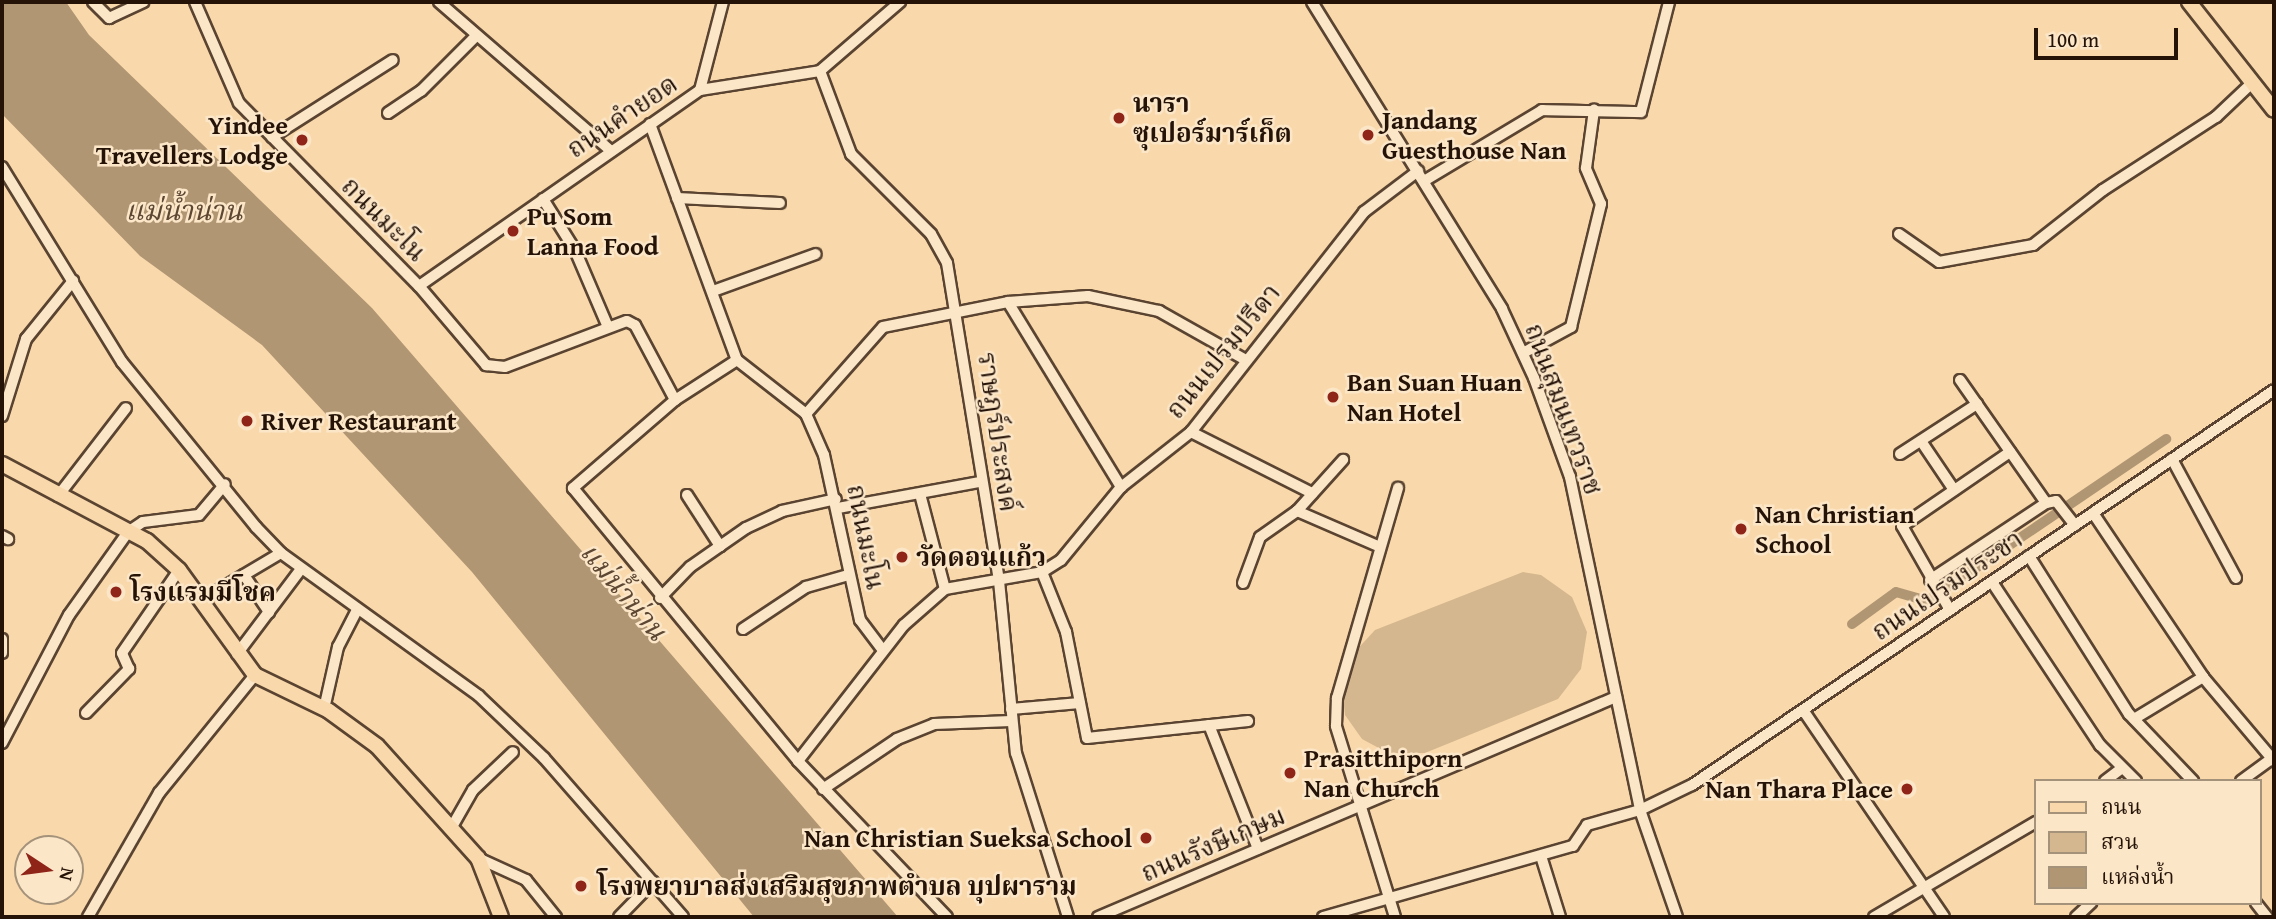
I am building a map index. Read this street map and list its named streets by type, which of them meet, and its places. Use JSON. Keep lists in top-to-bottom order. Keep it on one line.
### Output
{"streets":{"street":["ถนนคำยอด","ถนนมะโน","ถนนเปรมปรีดา","ถนนสุมนเทวราช","ราษฎร์ประสงค์","ถนนเปรมประชา","ถนนรังษีเกษม"]},"crossings":[["ถนนคำยอด","ถนนมะโน"],["ถนนคำยอด","ราษฎร์ประสงค์"],["ถนนเปรมปรีดา","ถนนสุมนเทวราช"],["ถนนเปรมปรีดา","ราษฎร์ประสงค์"],["ถนนสุมนเทวราช","ถนนเปรมประชา"],["ถนนสุมนเทวราช","ถนนรังษีเกษม"]],"water":["แม่น้ำน่าน"],"places":["นารา ซุเปอร์มาร์เก็ต","Jandang Guesthouse Nan","Yindee Travellers Lodge","Pu Som Lanna Food","Ban Suan Huan Nan Hotel","River Restaurant","Nan Christian School","วัดดอนแก้ว","โรงแรมมีโชค","Prasitthiporn Nan Church","Nan Thara Place","Nan Christian Sueksa School","โรงพยาบาลส่งเสริมสุขภาพตำบล บุปผาราม"],"legend":["ถนน","สวน","แหล่งน้ำ"],"scale_bar":"100 m","north":"right"}
